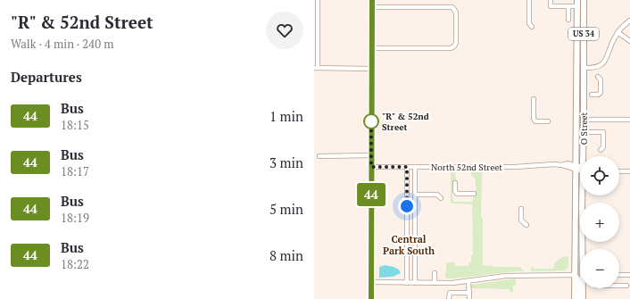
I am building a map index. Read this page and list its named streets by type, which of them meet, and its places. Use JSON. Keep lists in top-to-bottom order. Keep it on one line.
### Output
{"streets":{"main road":["US 34","O Street"],"street":["North 52nd Street"]},"crossings":[["O Street","North 52nd Street"]],"districts":["Central Park South"],"places":["\"R\" & 52nd Street"],"lines":["bus line 44"],"page":{"heading":[["\"R\" & 52nd Street","Walk · 4 min · 240 m"],"Departures"],"on_map":"44","list":[{"mark":"44","name":"Bus","note":"18:15","value":"1 min"},{"mark":"44","name":"Bus","note":"18:17","value":"3 min"},{"mark":"44","name":"Bus","note":"18:19","value":"5 min"},{"mark":"44","name":"Bus","note":"18:22","value":"8 min"}],"map_buttons":["+","−"]}}
